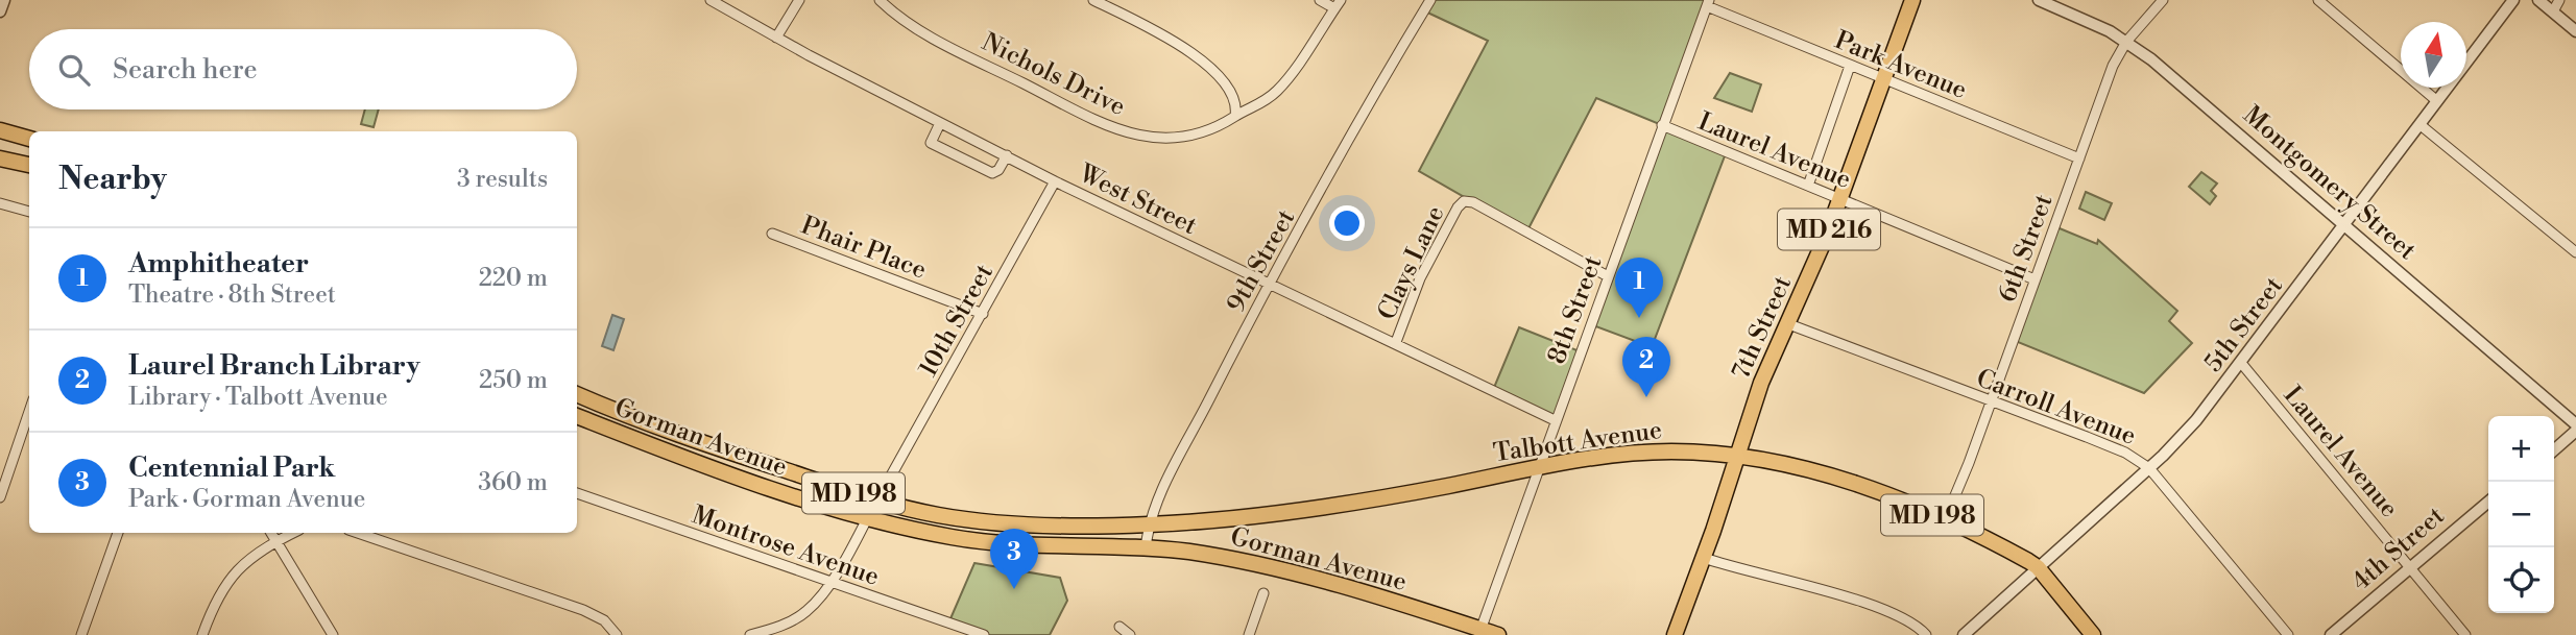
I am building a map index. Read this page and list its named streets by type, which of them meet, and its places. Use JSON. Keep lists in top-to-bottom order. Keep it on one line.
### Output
{"streets":{"main road":["MD 216","7th Street","Gorman Avenue","Talbott Avenue","MD 198"],"street":["Park Avenue","Nichols Drive","Laurel Avenue","Montgomery Street","West Street","Phair Place","6th Street","9th Street","Clays Lane","8th Street","10th Street","5th Street","Carroll Avenue","Montrose Avenue","4th Street"]},"crossings":[["Park Avenue","6th Street"],["Park Avenue","8th Street"],["Park Avenue","7th Street"],["Laurel Avenue","6th Street"],["Laurel Avenue","8th Street"],["Laurel Avenue","5th Street"],["Laurel Avenue","7th Street"],["Laurel Avenue","4th Street"],["Montgomery Street","6th Street"],["Montgomery Street","5th Street"],["West Street","9th Street"],["West Street","Clays Lane"],["West Street","8th Street"],["West Street","10th Street"],["Phair Place","10th Street"],["6th Street","Carroll Avenue"],["6th Street","Talbott Avenue"],["9th Street","Gorman Avenue"],["9th Street","Talbott Avenue"],["Clays Lane","8th Street"],["8th Street","Gorman Avenue"],["8th Street","Talbott Avenue"],["5th Street","Carroll Avenue"],["5th Street","Talbott Avenue"],["7th Street","Carroll Avenue"],["7th Street","Talbott Avenue"],["Gorman Avenue","Talbott Avenue"]],"north":"top","page":{"search":"Search here","heading":["Nearby","3 results"],"list":[{"mark":"1","name":"Amphitheater","note":"Theatre · 8th Street","value":"220 m"},{"mark":"2","name":"Laurel Branch Library","note":"Library · Talbott Avenue","value":"250 m"},{"mark":"3","name":"Centennial Park","note":"Park · Gorman Avenue","value":"360 m"}],"pins":["1","2","3"],"map_buttons":["+","−"]}}
